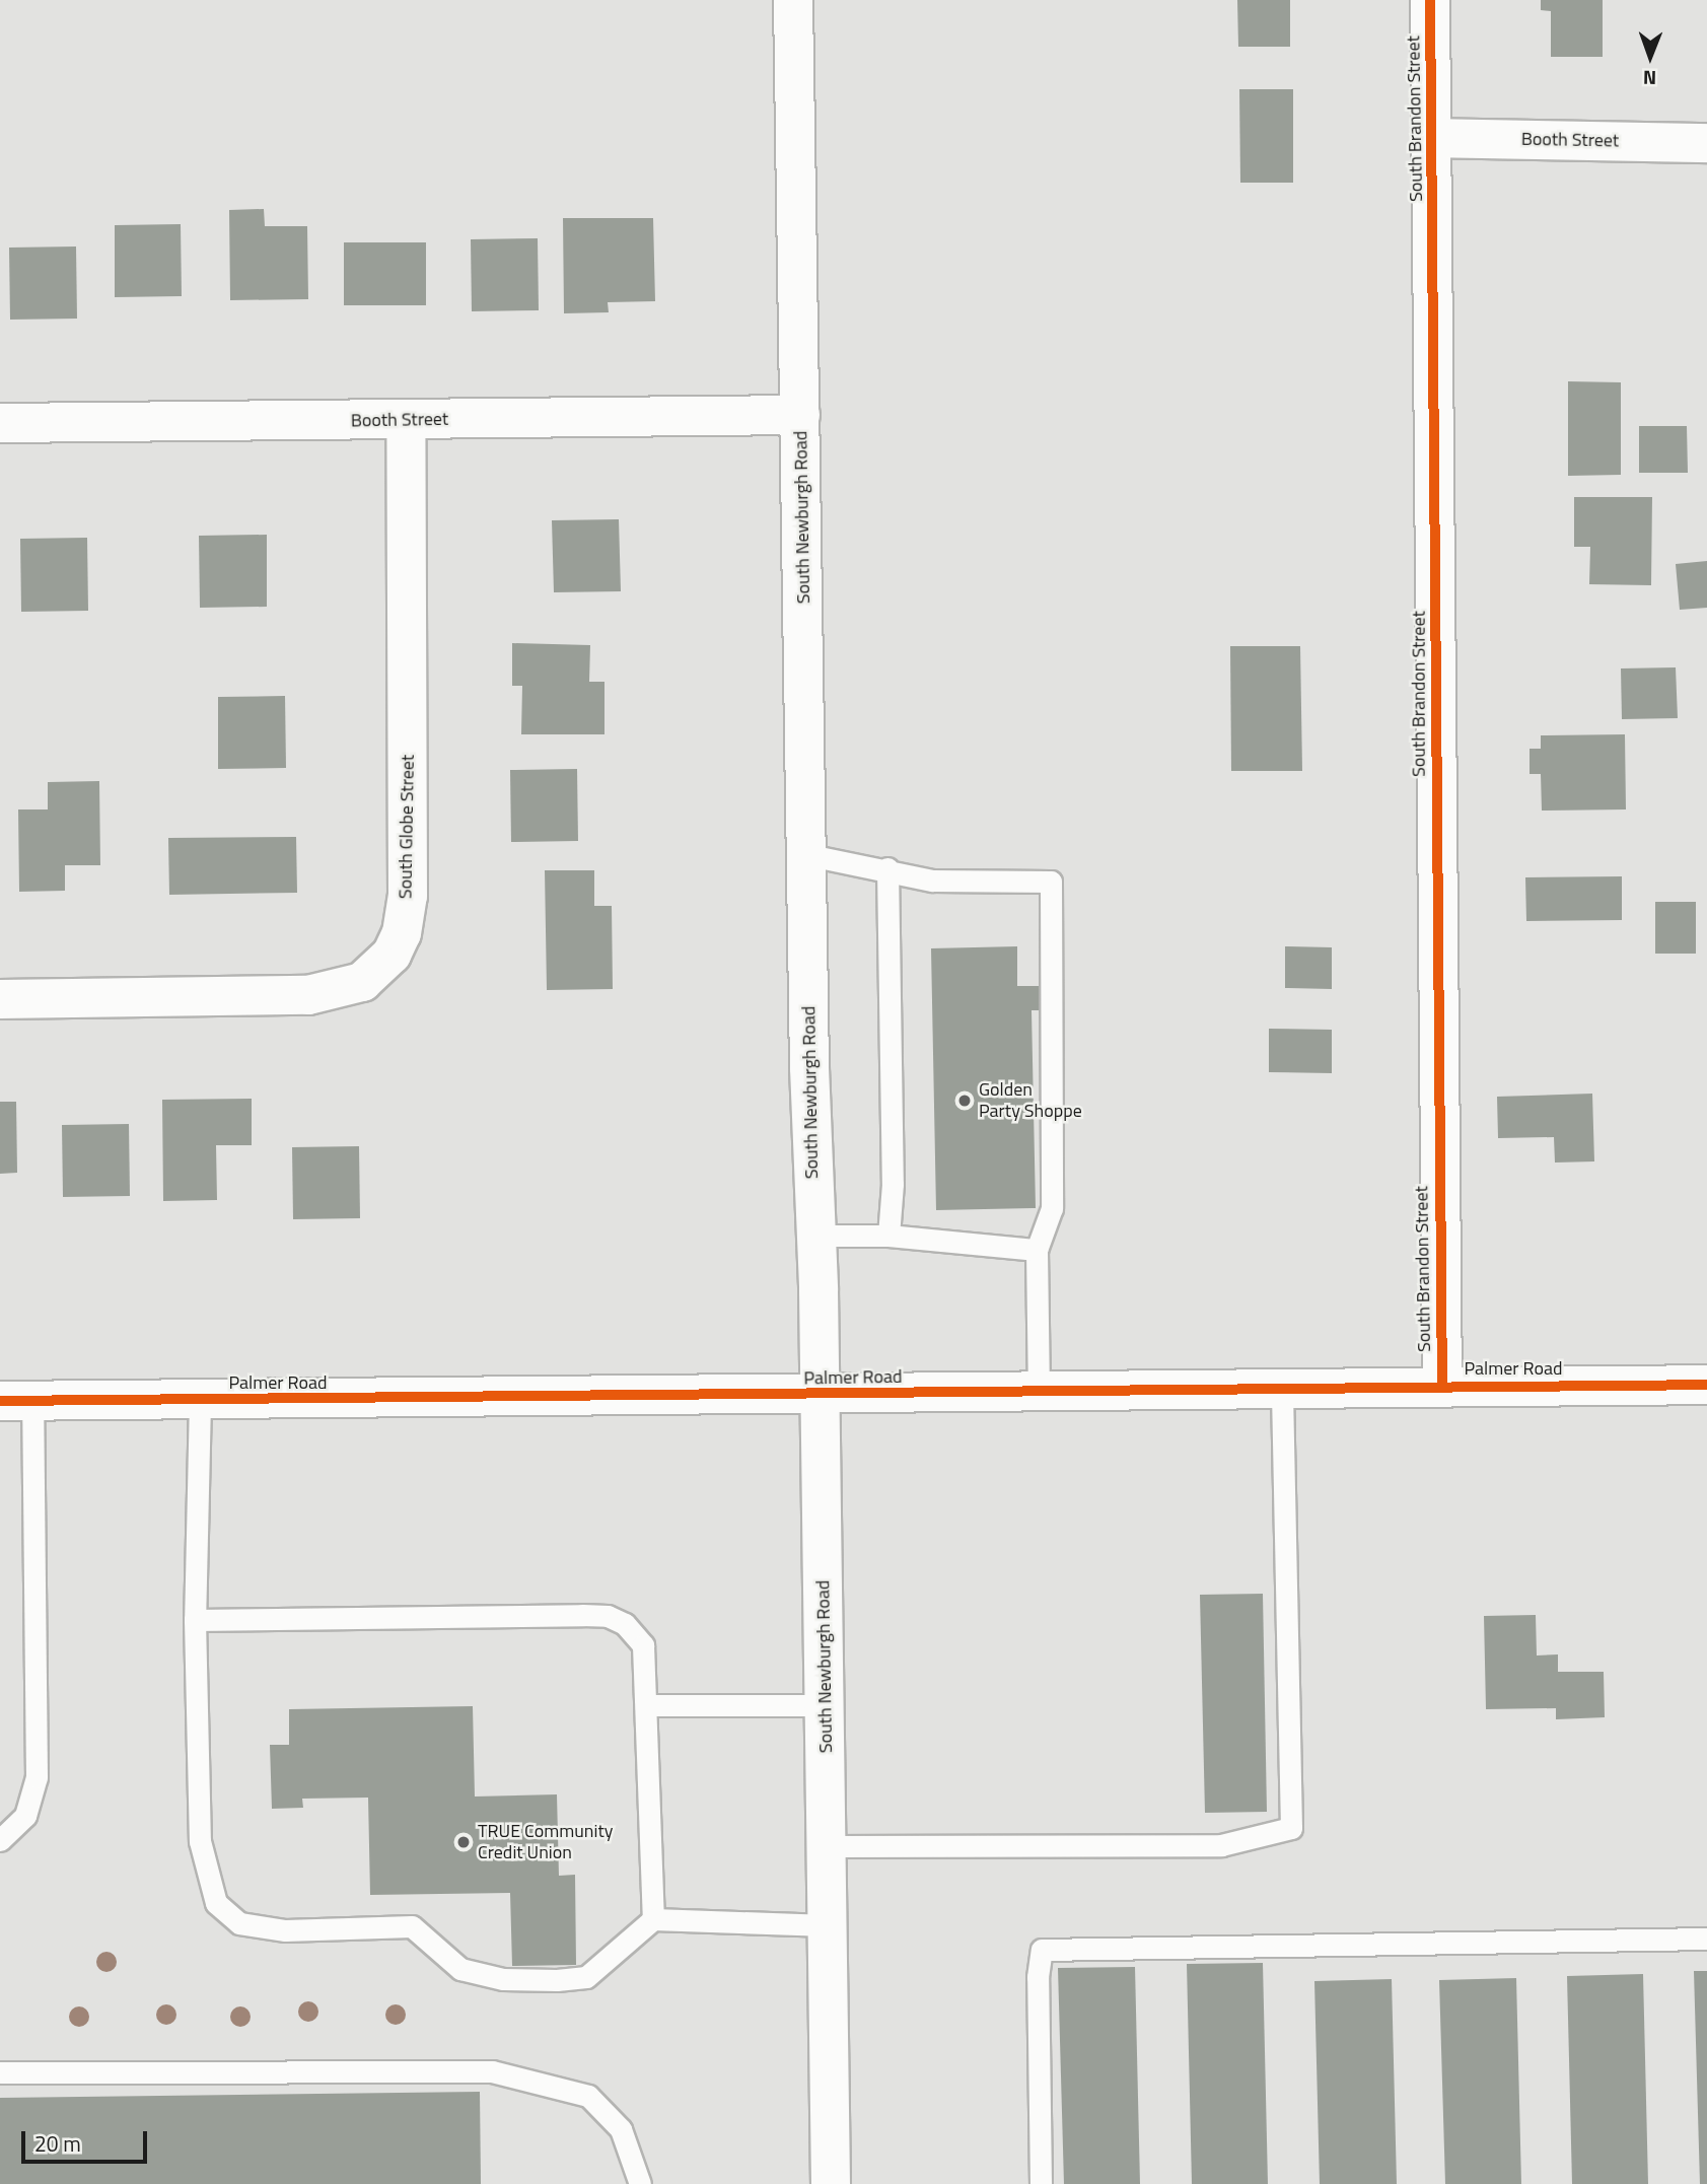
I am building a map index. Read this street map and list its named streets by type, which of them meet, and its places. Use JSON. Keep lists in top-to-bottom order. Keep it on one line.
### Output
{"streets":{"street":["South Brandon Street","Booth Street","South Newburgh Road","South Globe Street","Palmer Road"]},"crossings":[["South Brandon Street","Booth Street"],["South Brandon Street","Palmer Road"],["Booth Street","South Newburgh Road"],["Booth Street","South Globe Street"],["South Newburgh Road","Palmer Road"]],"places":["Golden Party Shoppe","TRUE Community Credit Union"],"scale_bar":"20 m","north":"bottom"}
